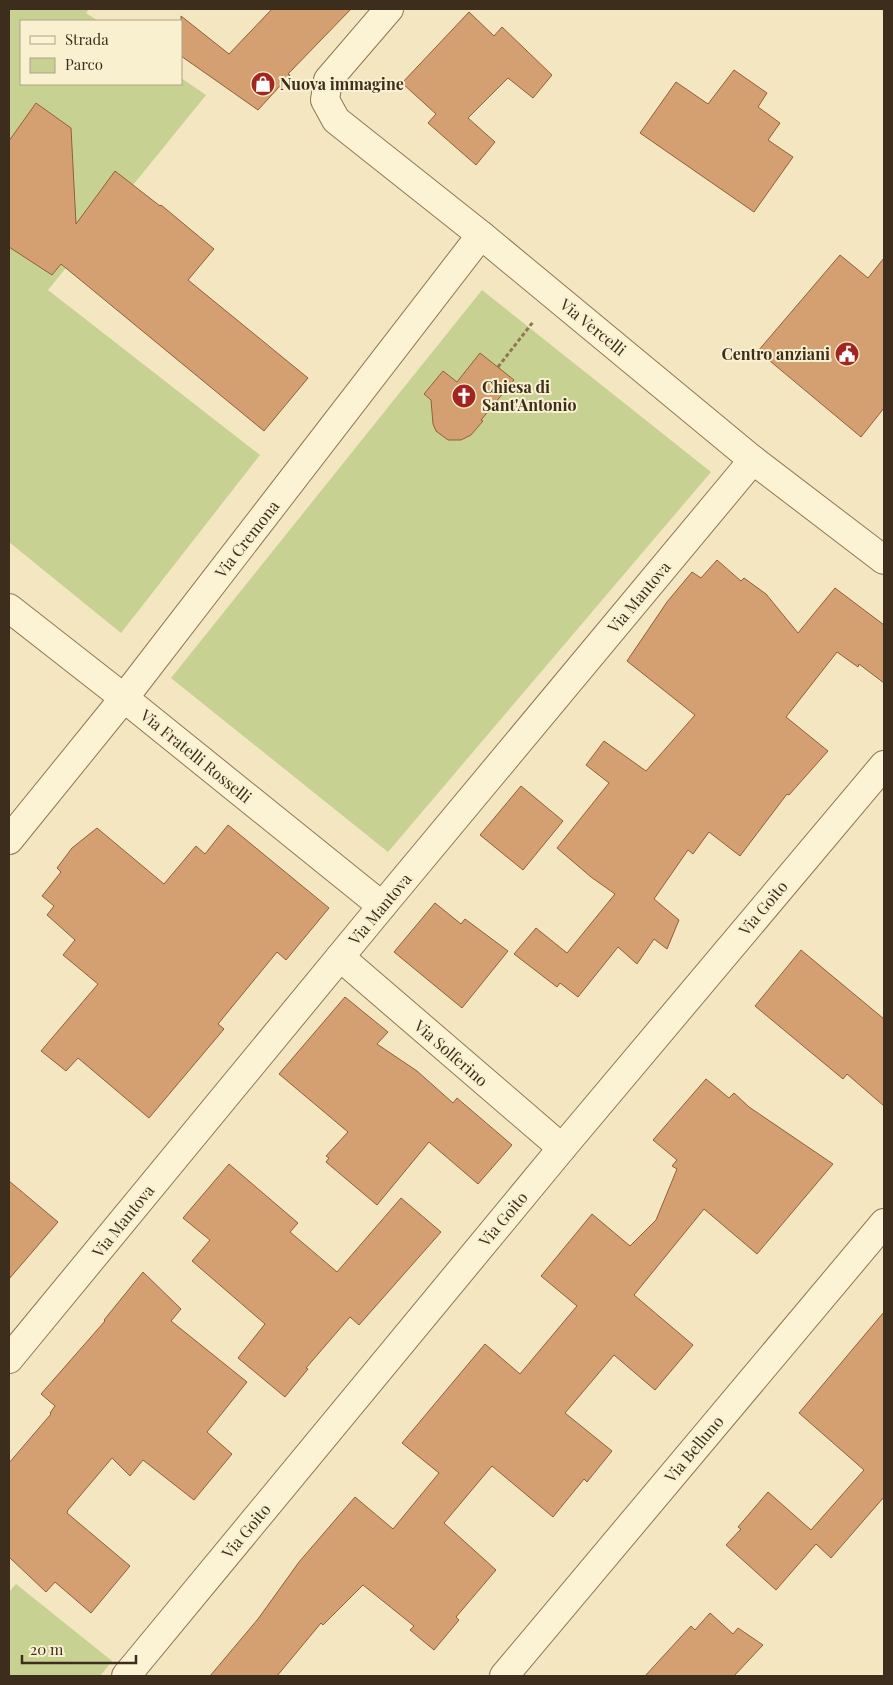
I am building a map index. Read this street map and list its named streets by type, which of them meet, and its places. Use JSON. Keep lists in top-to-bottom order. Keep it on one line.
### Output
{"streets":{"street":["Via Vercelli","Via Cremona","Via Mantova","Via Fratelli Rosselli","Via Goito","Via Solferino","Via Belluno"]},"crossings":[["Via Vercelli","Via Cremona"],["Via Vercelli","Via Mantova"],["Via Cremona","Via Fratelli Rosselli"],["Via Mantova","Via Fratelli Rosselli"],["Via Mantova","Via Solferino"],["Via Goito","Via Solferino"]],"places":{"shop":["Nuova immagine"],"public building":["Centro anziani"],"church":["Chiesa di Sant'Antonio"]},"legend":["Strada","Parco"],"scale_bar":"20 m"}
